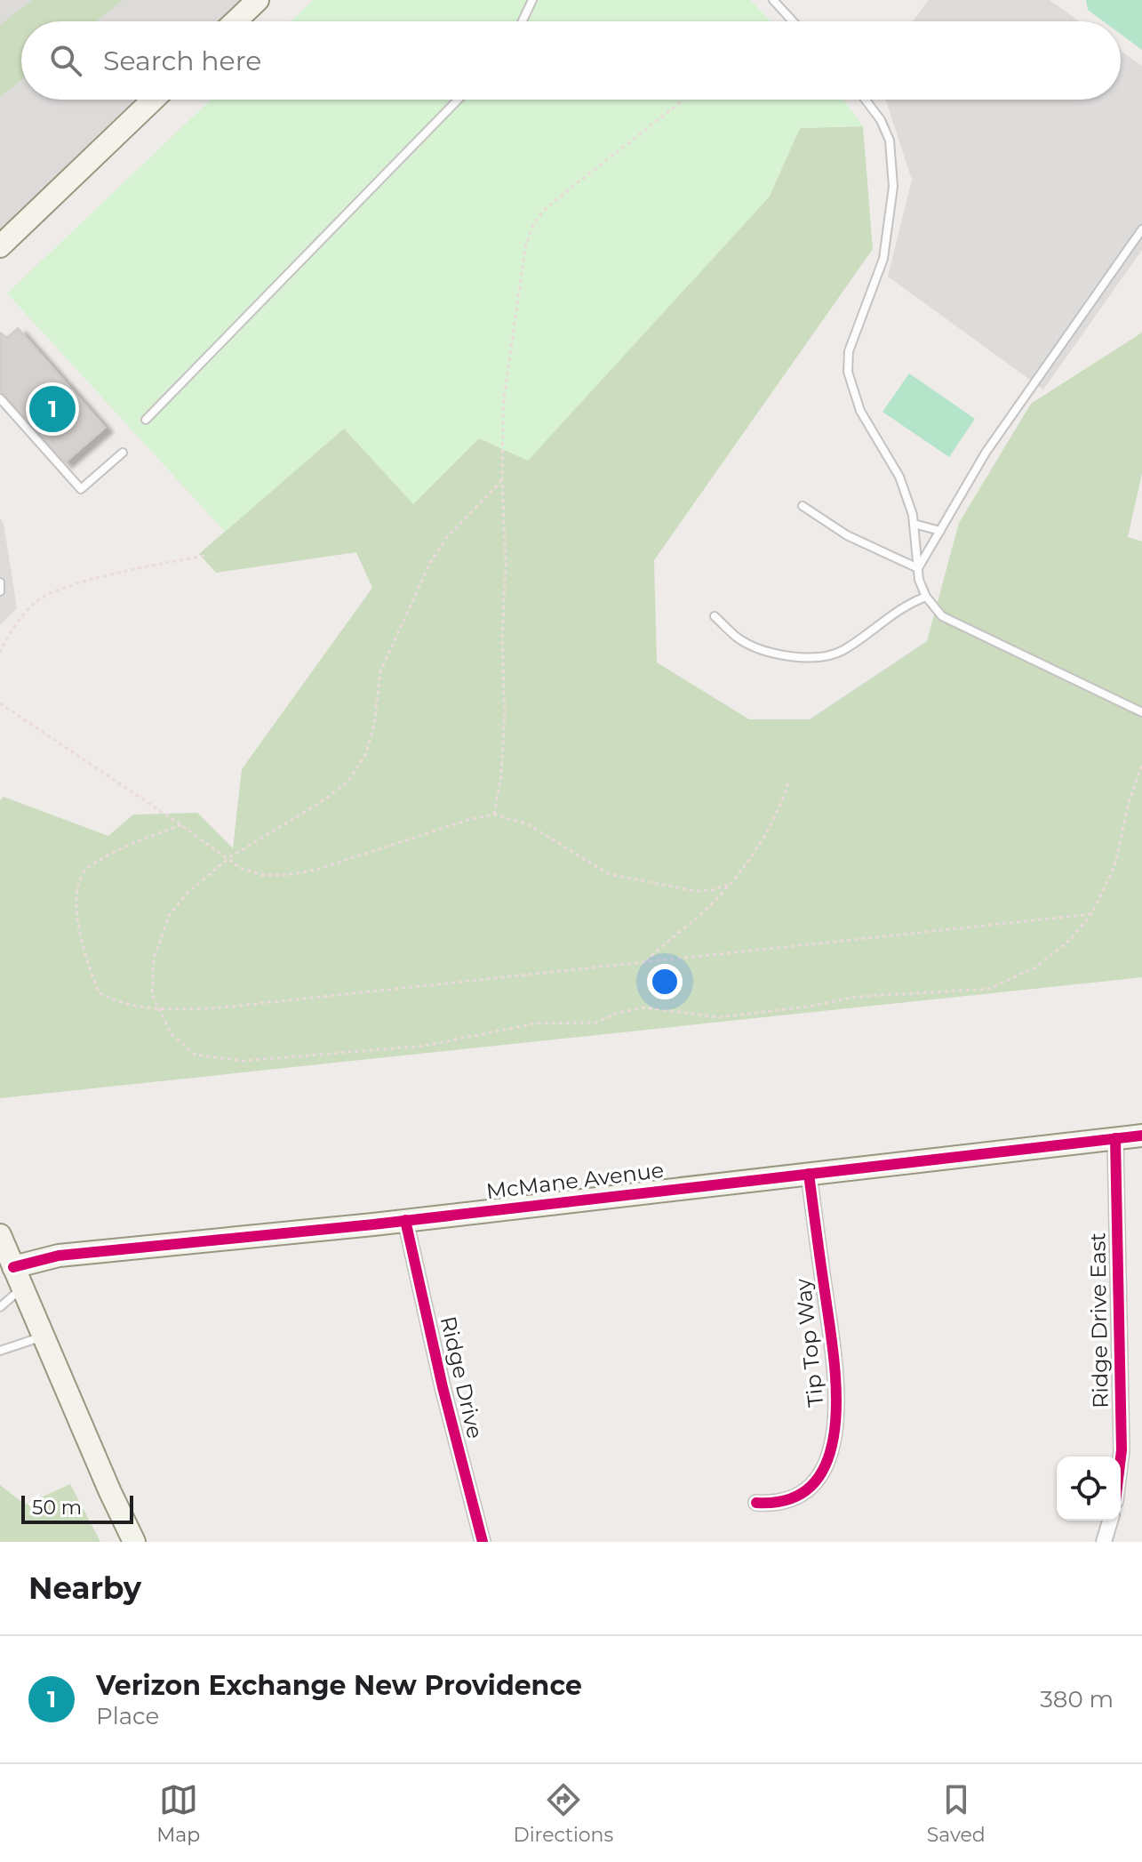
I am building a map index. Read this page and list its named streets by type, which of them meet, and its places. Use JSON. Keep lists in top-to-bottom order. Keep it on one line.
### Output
{"streets":{"street":["McMane Avenue","Ridge Drive East","Tip Top Way","Ridge Drive"]},"crossings":[["McMane Avenue","Ridge Drive East"],["McMane Avenue","Tip Top Way"],["McMane Avenue","Ridge Drive"]],"scale_bar":"50 m","page":{"search":"Search here","pins":"1","scale":"50 m","heading":"Nearby","list":[{"mark":"1","name":"Verizon Exchange New Providence","note":"Place","value":"380 m"}],"nav":["Map","Directions","Saved"]}}
